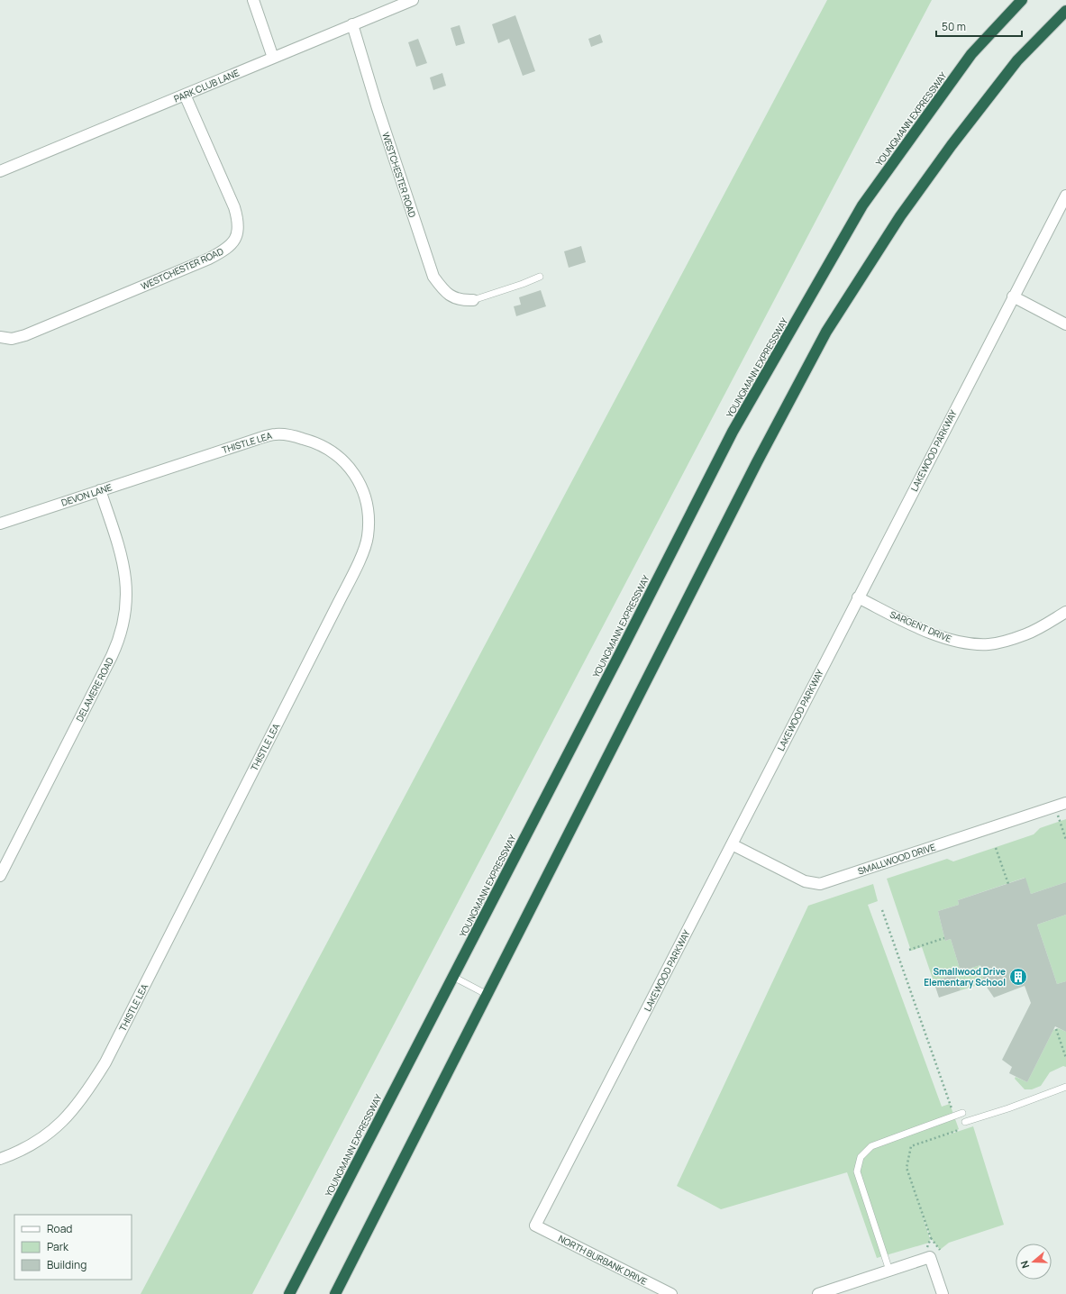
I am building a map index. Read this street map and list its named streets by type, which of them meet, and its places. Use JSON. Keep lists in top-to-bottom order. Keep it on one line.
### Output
{"streets":{"highway":["YOUNGMANN EXPRESSWAY"],"street":["PARK CLUB LANE","WESTCHESTER ROAD","THISTLE LEA","LAKEWOOD PARKWAY","DEVON LANE","SARGENT DRIVE","DELAMERE ROAD","SMALLWOOD DRIVE","NORTH BURBANK DRIVE"]},"crossings":[["PARK CLUB LANE","WESTCHESTER ROAD"],["THISTLE LEA","DEVON LANE"],["LAKEWOOD PARKWAY","SARGENT DRIVE"],["LAKEWOOD PARKWAY","SMALLWOOD DRIVE"],["LAKEWOOD PARKWAY","NORTH BURBANK DRIVE"],["DEVON LANE","DELAMERE ROAD"]],"places":{"building":["Smallwood Drive Elementary School"]},"legend":["Road","Park","Building"],"scale_bar":"50 m","north":"left"}
